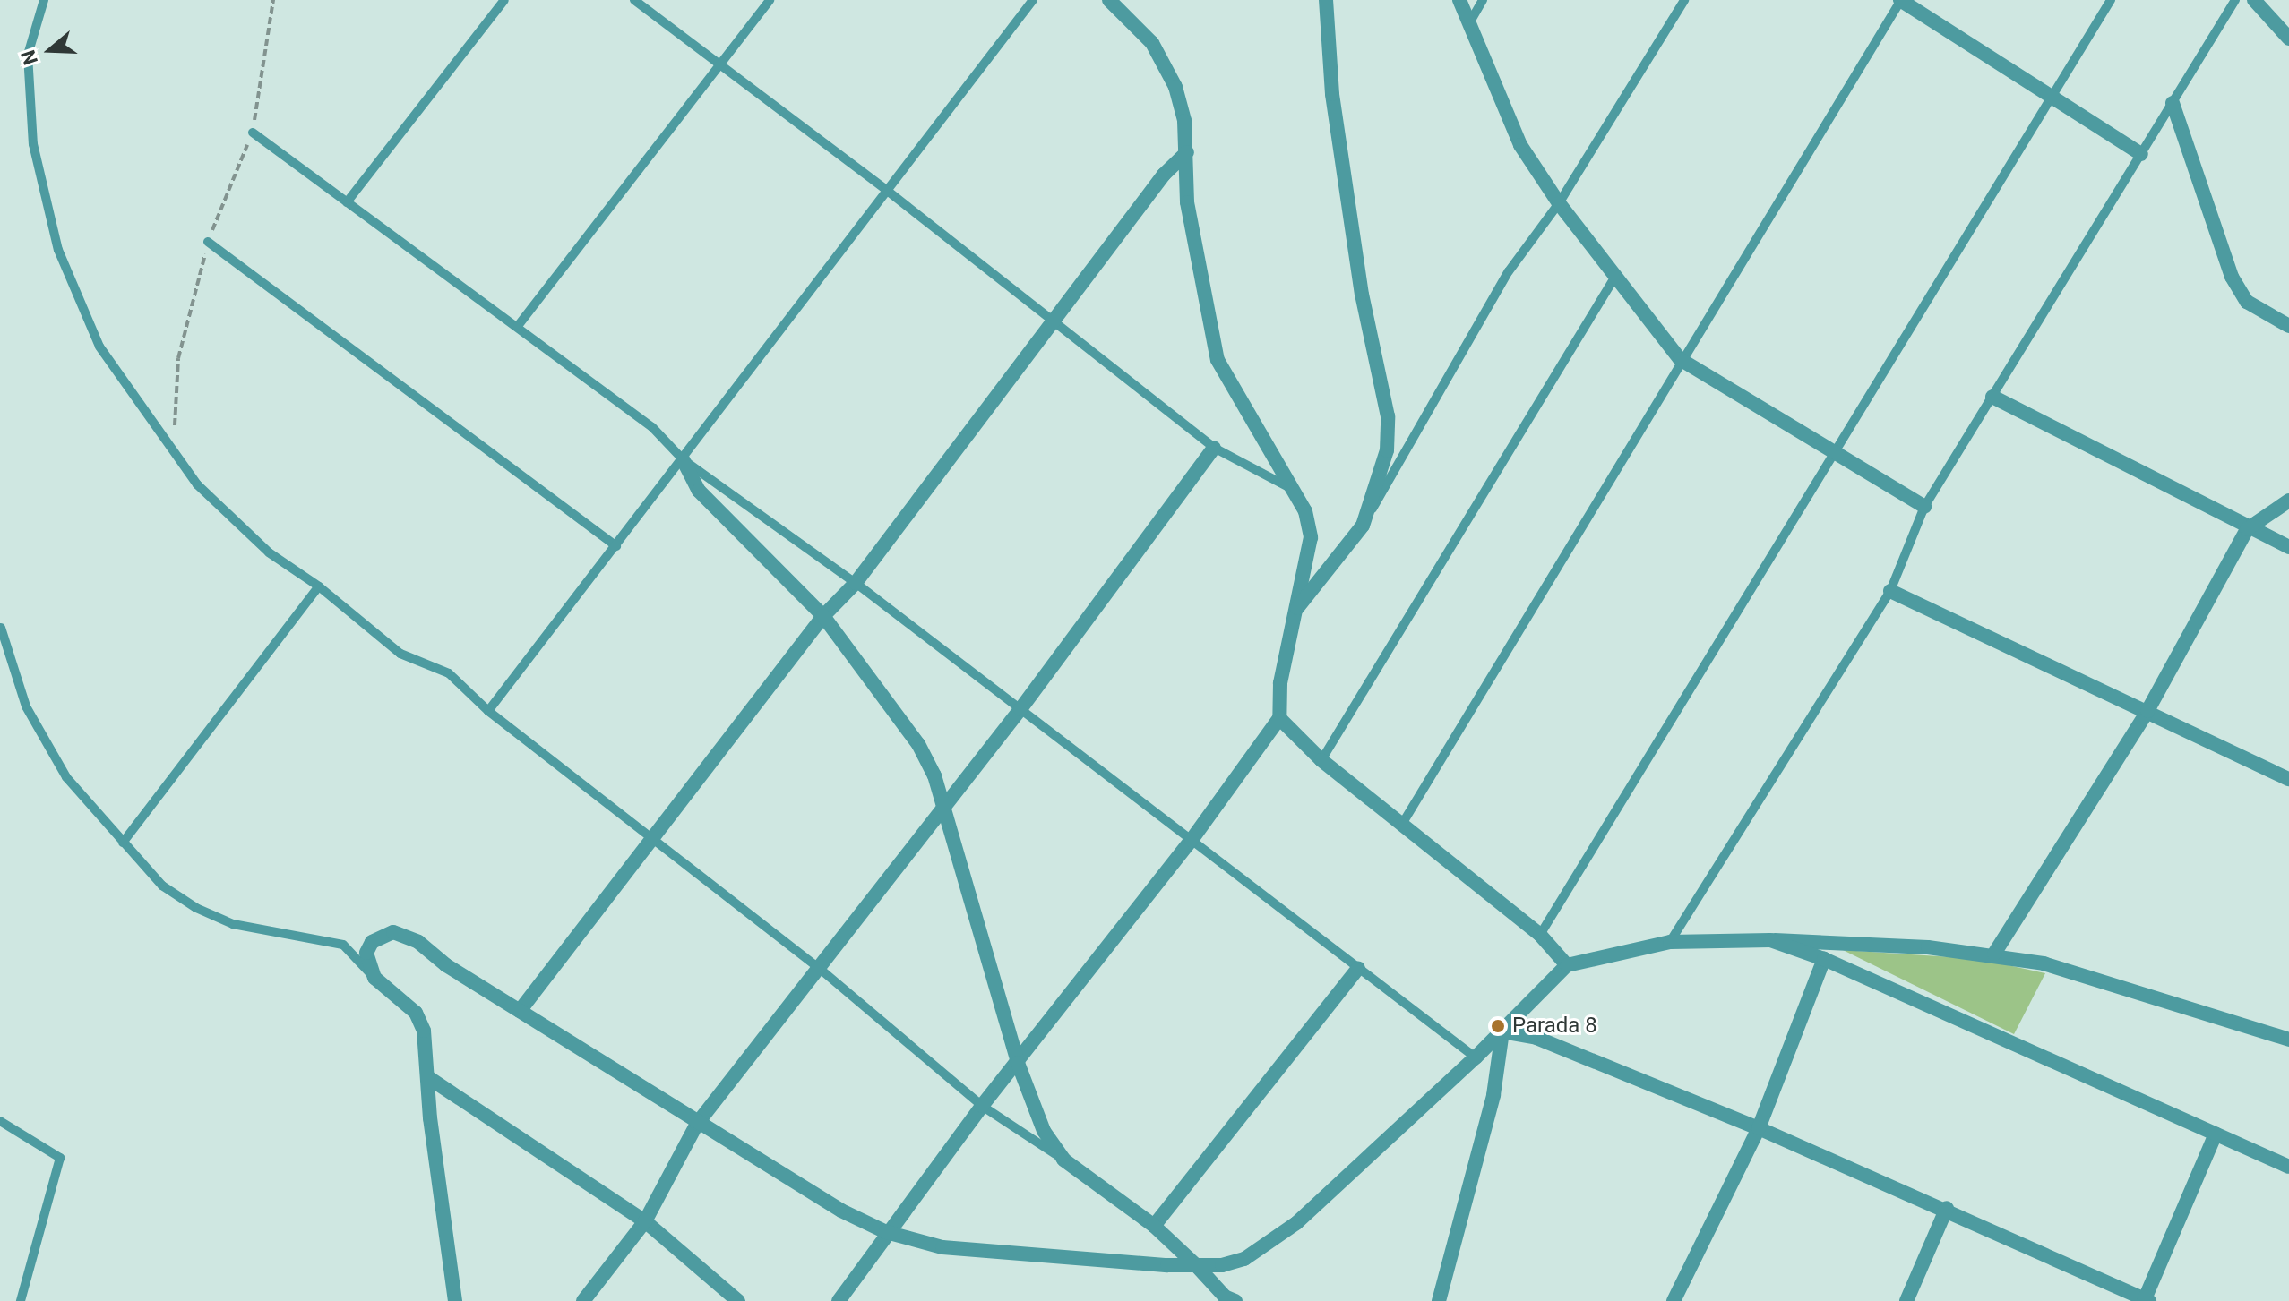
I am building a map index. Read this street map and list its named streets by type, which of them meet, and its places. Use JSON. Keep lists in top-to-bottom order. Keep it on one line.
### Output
{"places":["Parada 8"],"north":"left"}
